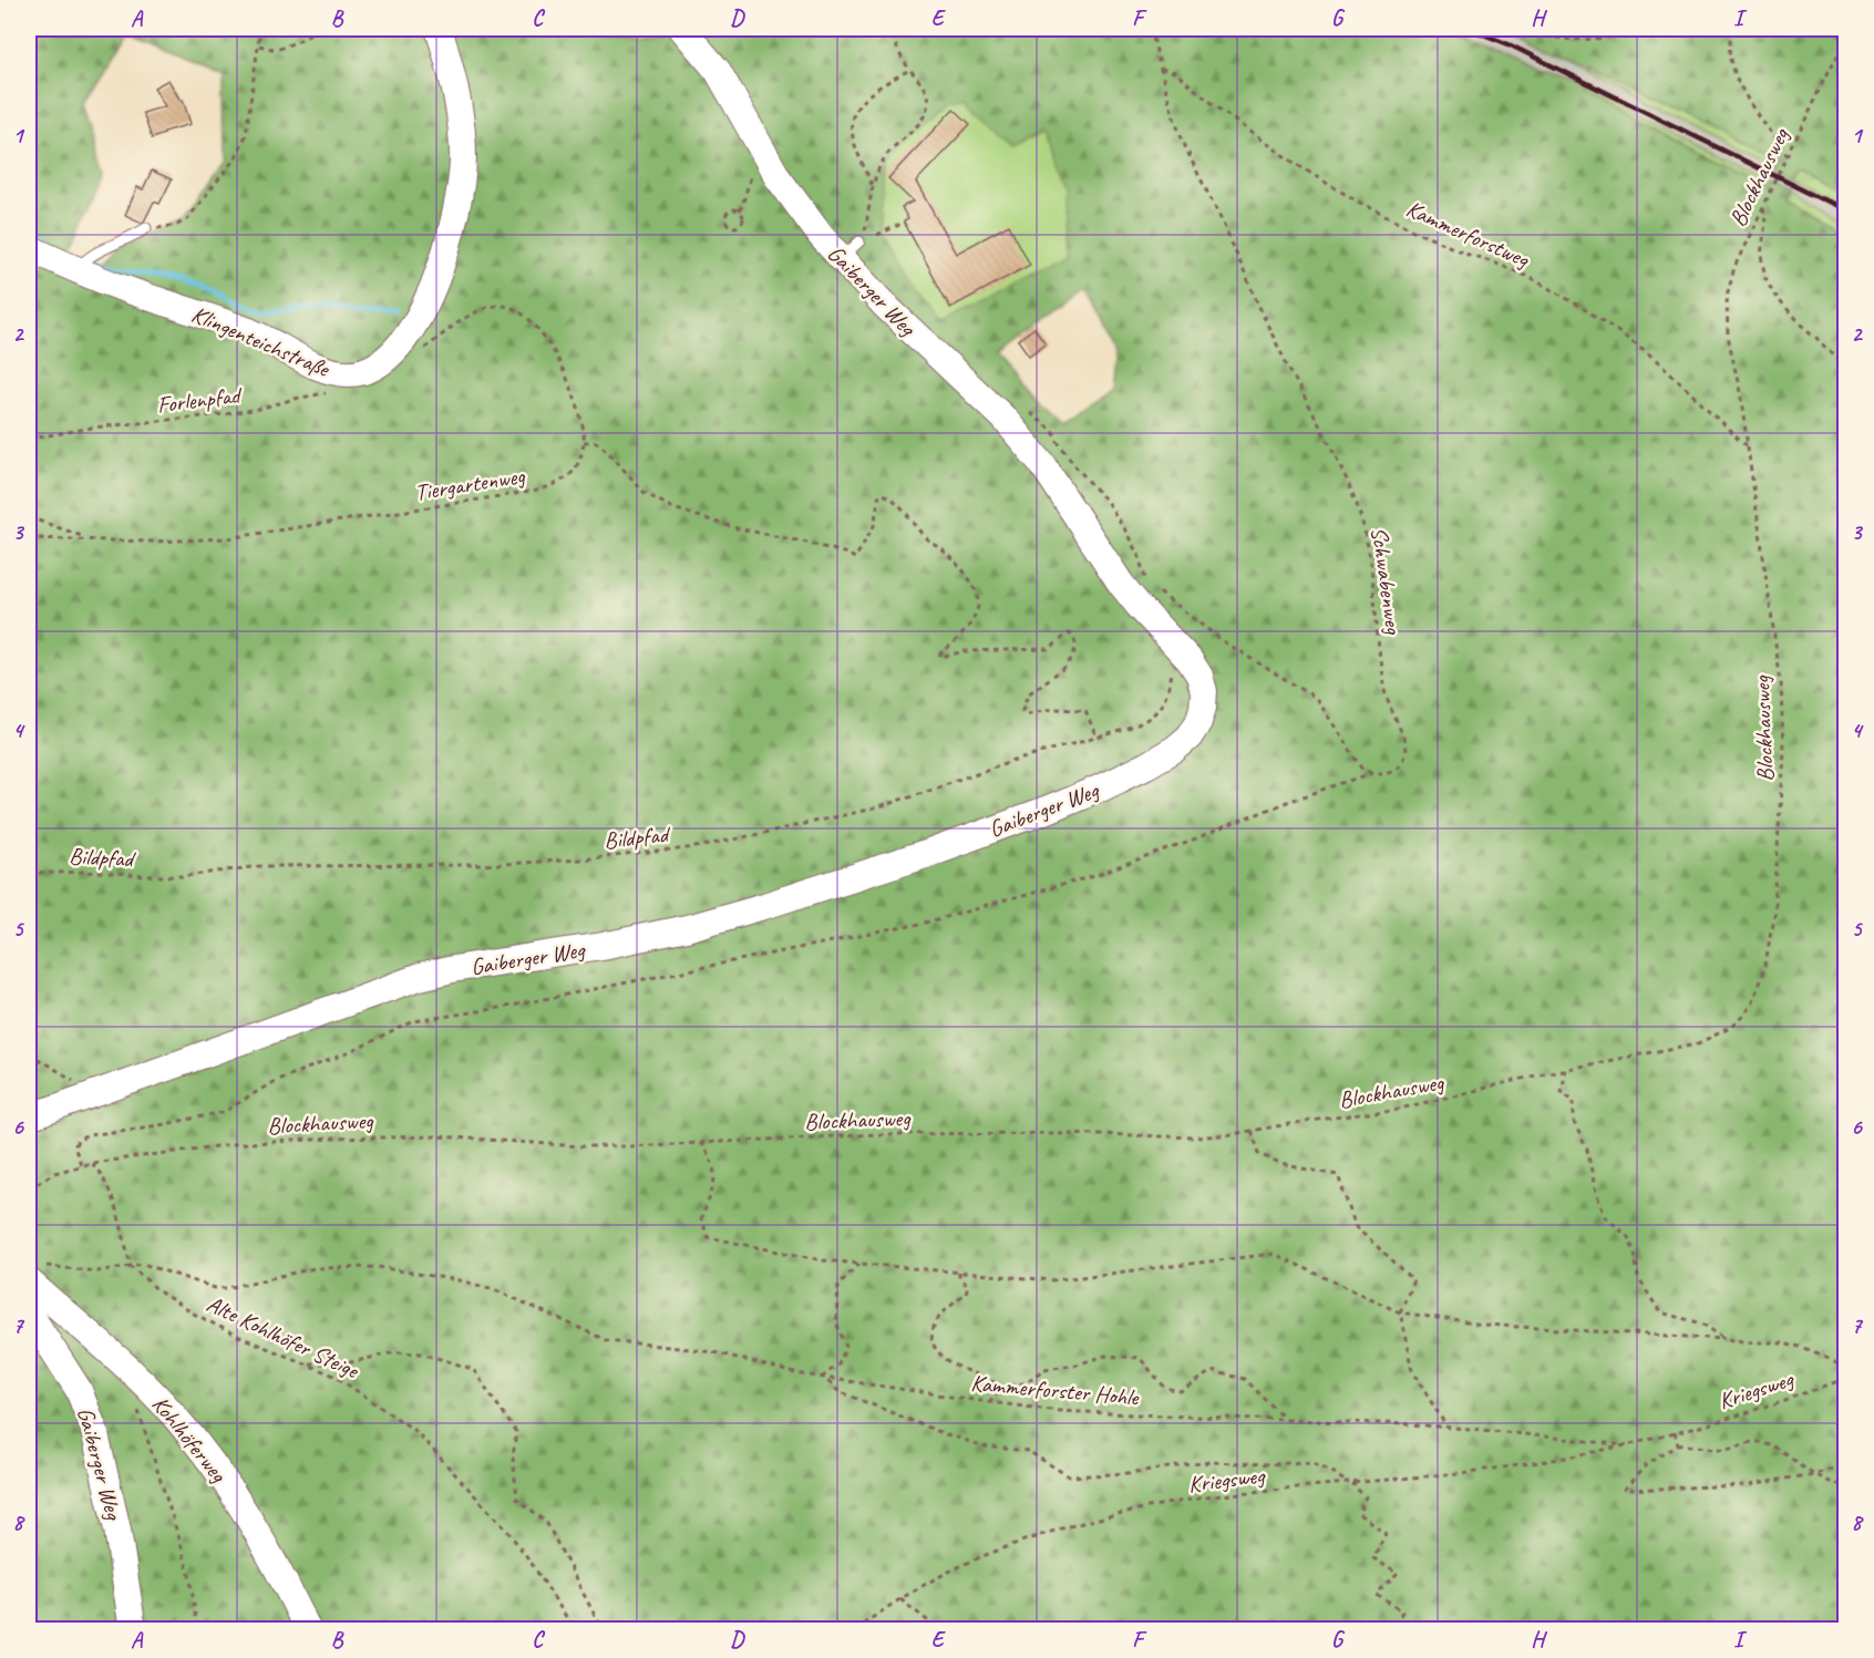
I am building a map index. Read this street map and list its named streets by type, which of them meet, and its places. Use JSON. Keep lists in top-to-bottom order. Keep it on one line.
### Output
{"streets":{"street":["Gaiberger Weg","Klingenteichstraße","Kohlhöferweg"],"path":["Blockhausweg","Kammerforstweg","Forlenpfad","Tiergartenweg","Schwabenweg","Bildpfad","Alte Kohlhöfer Steige","Kammerforster Hohle","Kriegsweg"]},"crossings":[["Blockhausweg","Kammerforstweg"],["Kammerforstweg","Schwabenweg"],["Gaiberger Weg","Bildpfad"],["Alte Kohlhöfer Steige","Kammerforster Hohle"],["Kammerforster Hohle","Kriegsweg"]],"grid":{"columns":["A","B","C","D","E","F","G","H","I"],"rows":["1","2","3","4","5","6","7","8"]}}
